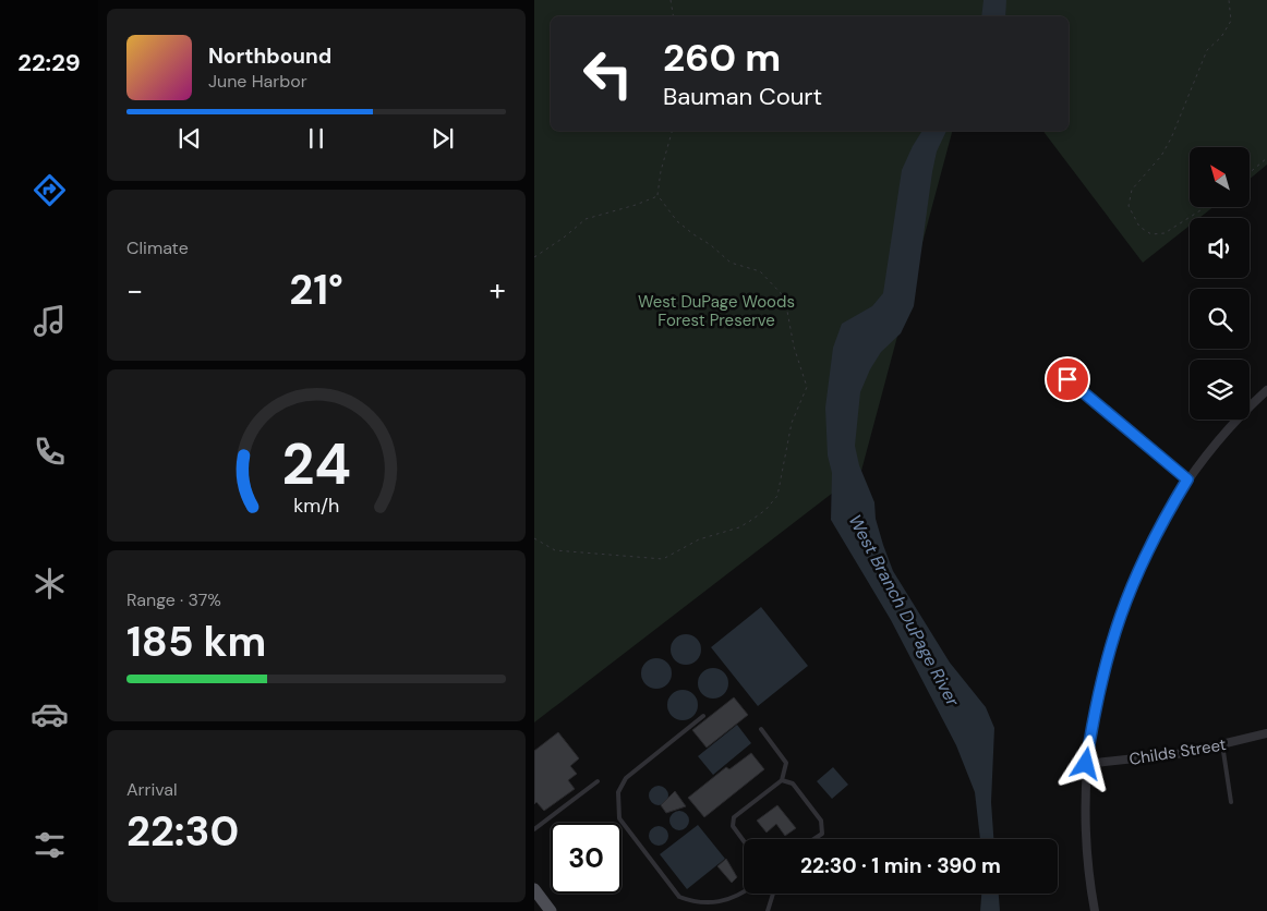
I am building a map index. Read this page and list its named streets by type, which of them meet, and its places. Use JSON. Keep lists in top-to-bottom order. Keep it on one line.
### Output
{"streets":{"street":["Childs Street"]},"water":["West Branch DuPage River"],"parks":["West DuPage Woods Forest Preserve"],"north":"top left","page":{"tabs":"22:29","turn":["260 m","Bauman Court"],"song":["Northbound","June Harbor"],"tile":["Climate",["Range · 37%","185 km"],["Arrival","22:30"]],"heat":["−","21°","+"],"limit":"30","trip":"22:30 · 1 min · 390 m","gauge":["24","km/h"]}}
